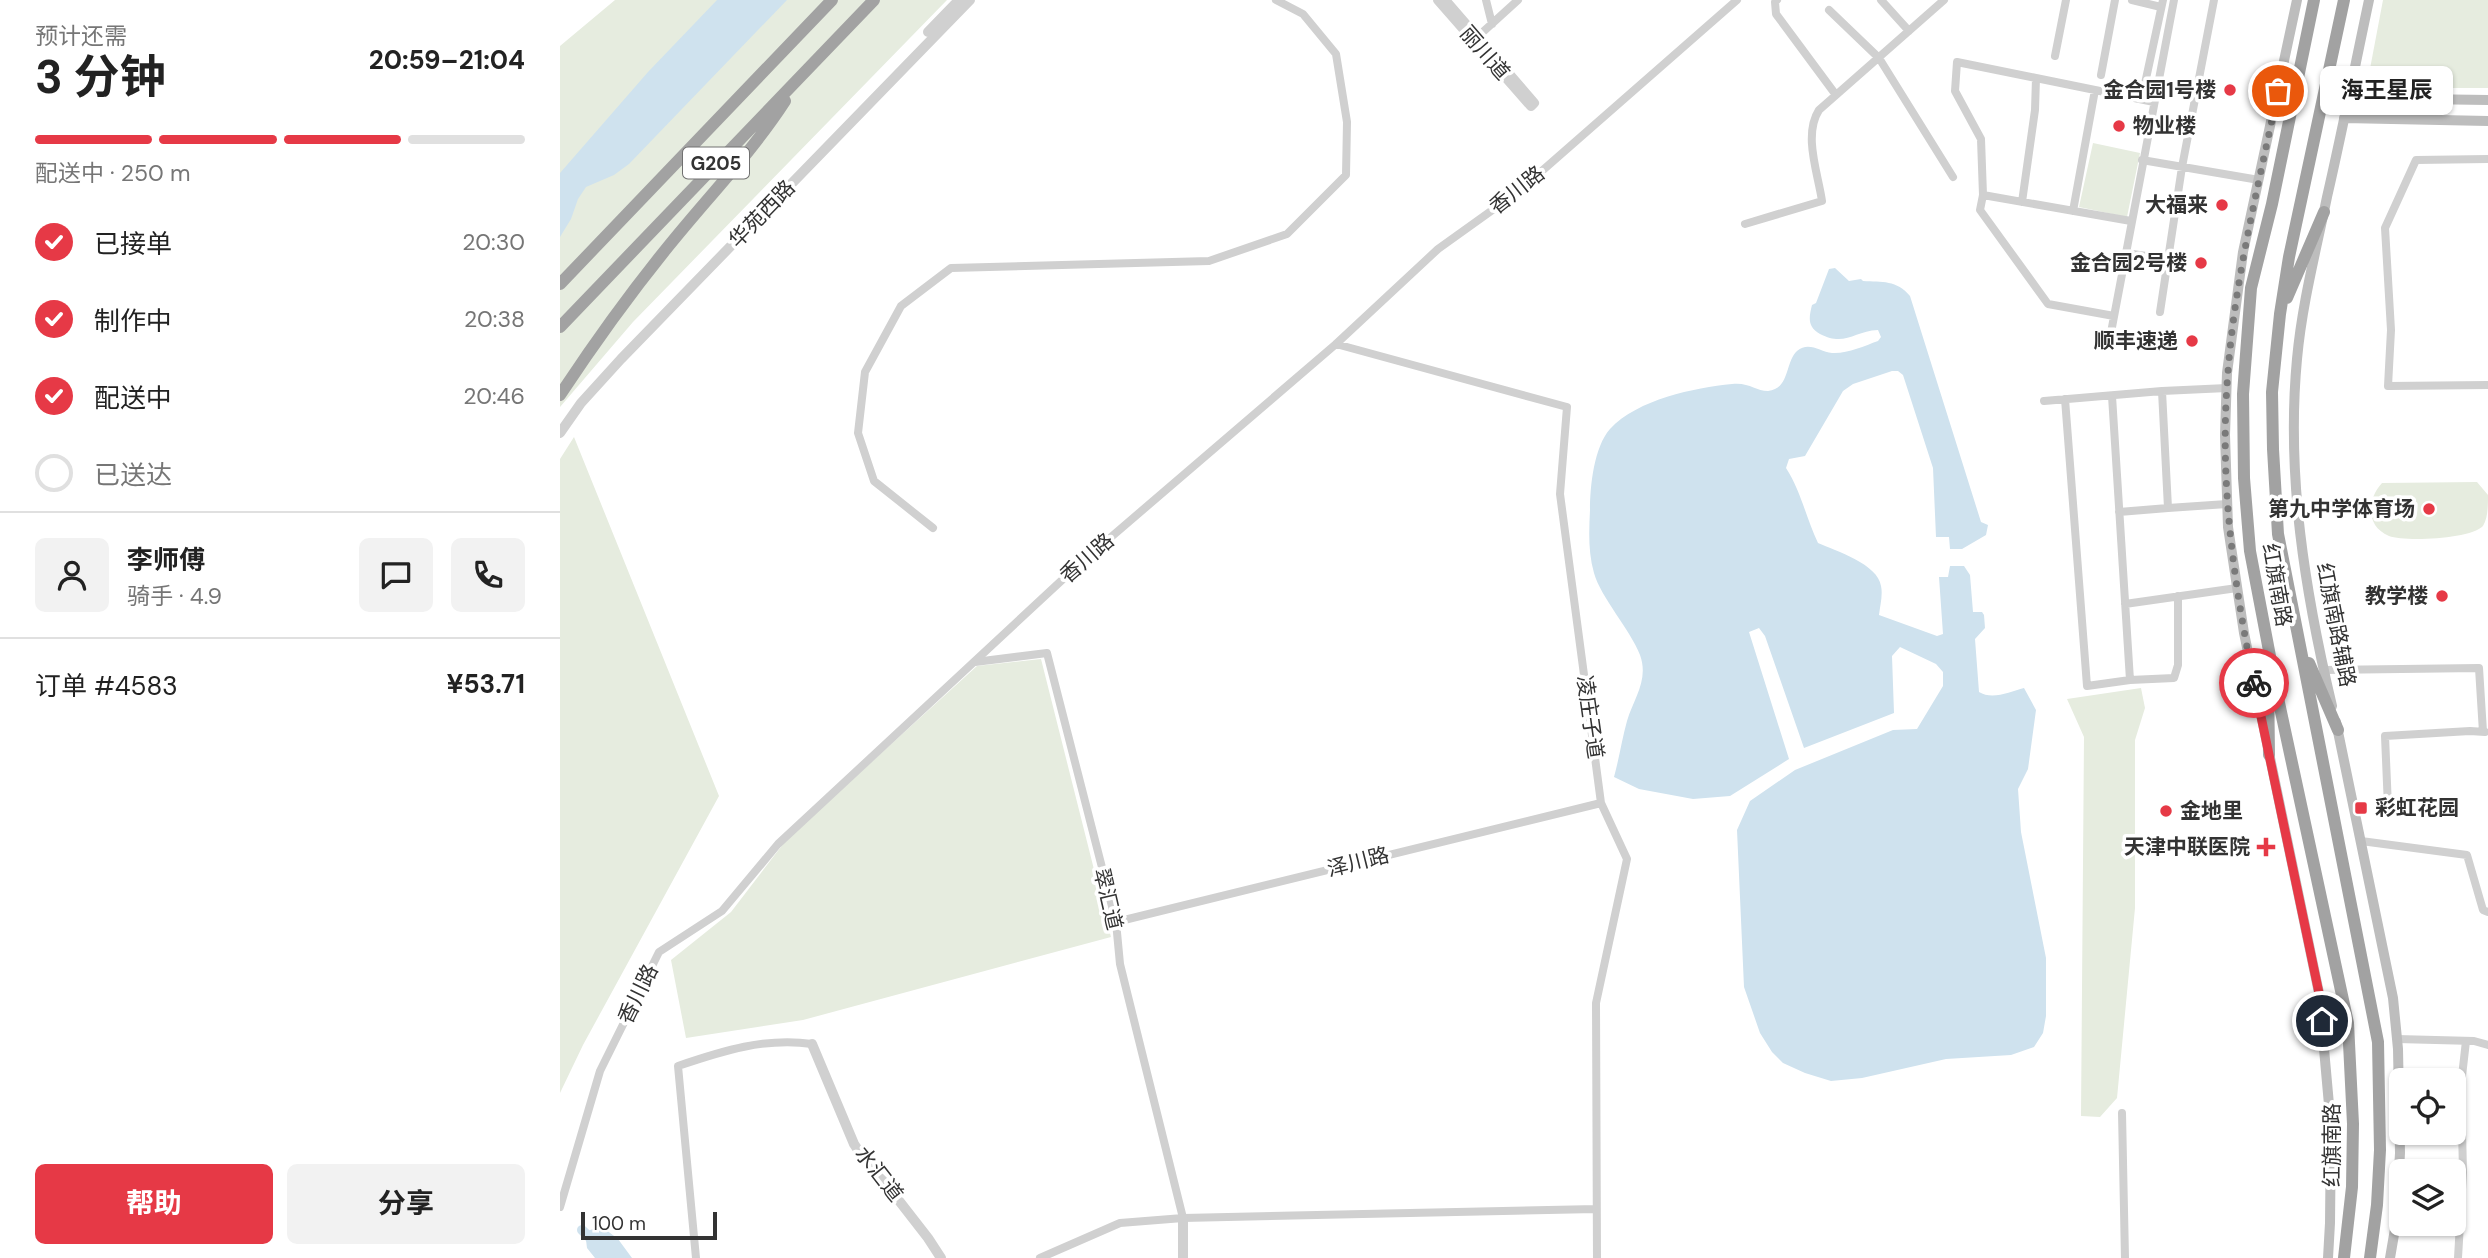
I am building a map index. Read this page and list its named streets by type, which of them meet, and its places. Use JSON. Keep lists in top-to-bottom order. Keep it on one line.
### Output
{"streets":{"highway":["G205","红旗南路"],"main road":["红旗南路辅路"],"street":["丽川道","香川路","华苑西路","凌庄子道","泽川路","翠汇道","水汇道"]},"crossings":[["香川路","凌庄子道"],["香川路","翠汇道"],["凌庄子道","泽川路"],["泽川路","翠汇道"]],"places":{"other":["金合园1号楼","海王星辰","物业楼","大福来","金合园2号楼","顺丰速递","第九中学体育场","教学楼","金地里"],"transit":["彩虹花园"],"health":["天津中联医院"]},"scale_bar":"100 m","page":{"heading":["3 分钟","预计还需","20:59–21:04"],"panel":["李师傅","骑手 · 4.9","订单 #4583","¥53.71"],"bubble":"海王星辰","bar":"配送中 · 250 m","list":[["已接单","20:30"],["制作中","20:38"],["配送中","20:46"],"已送达"],"buttons":["帮助","分享"],"scale":"100 m"}}
